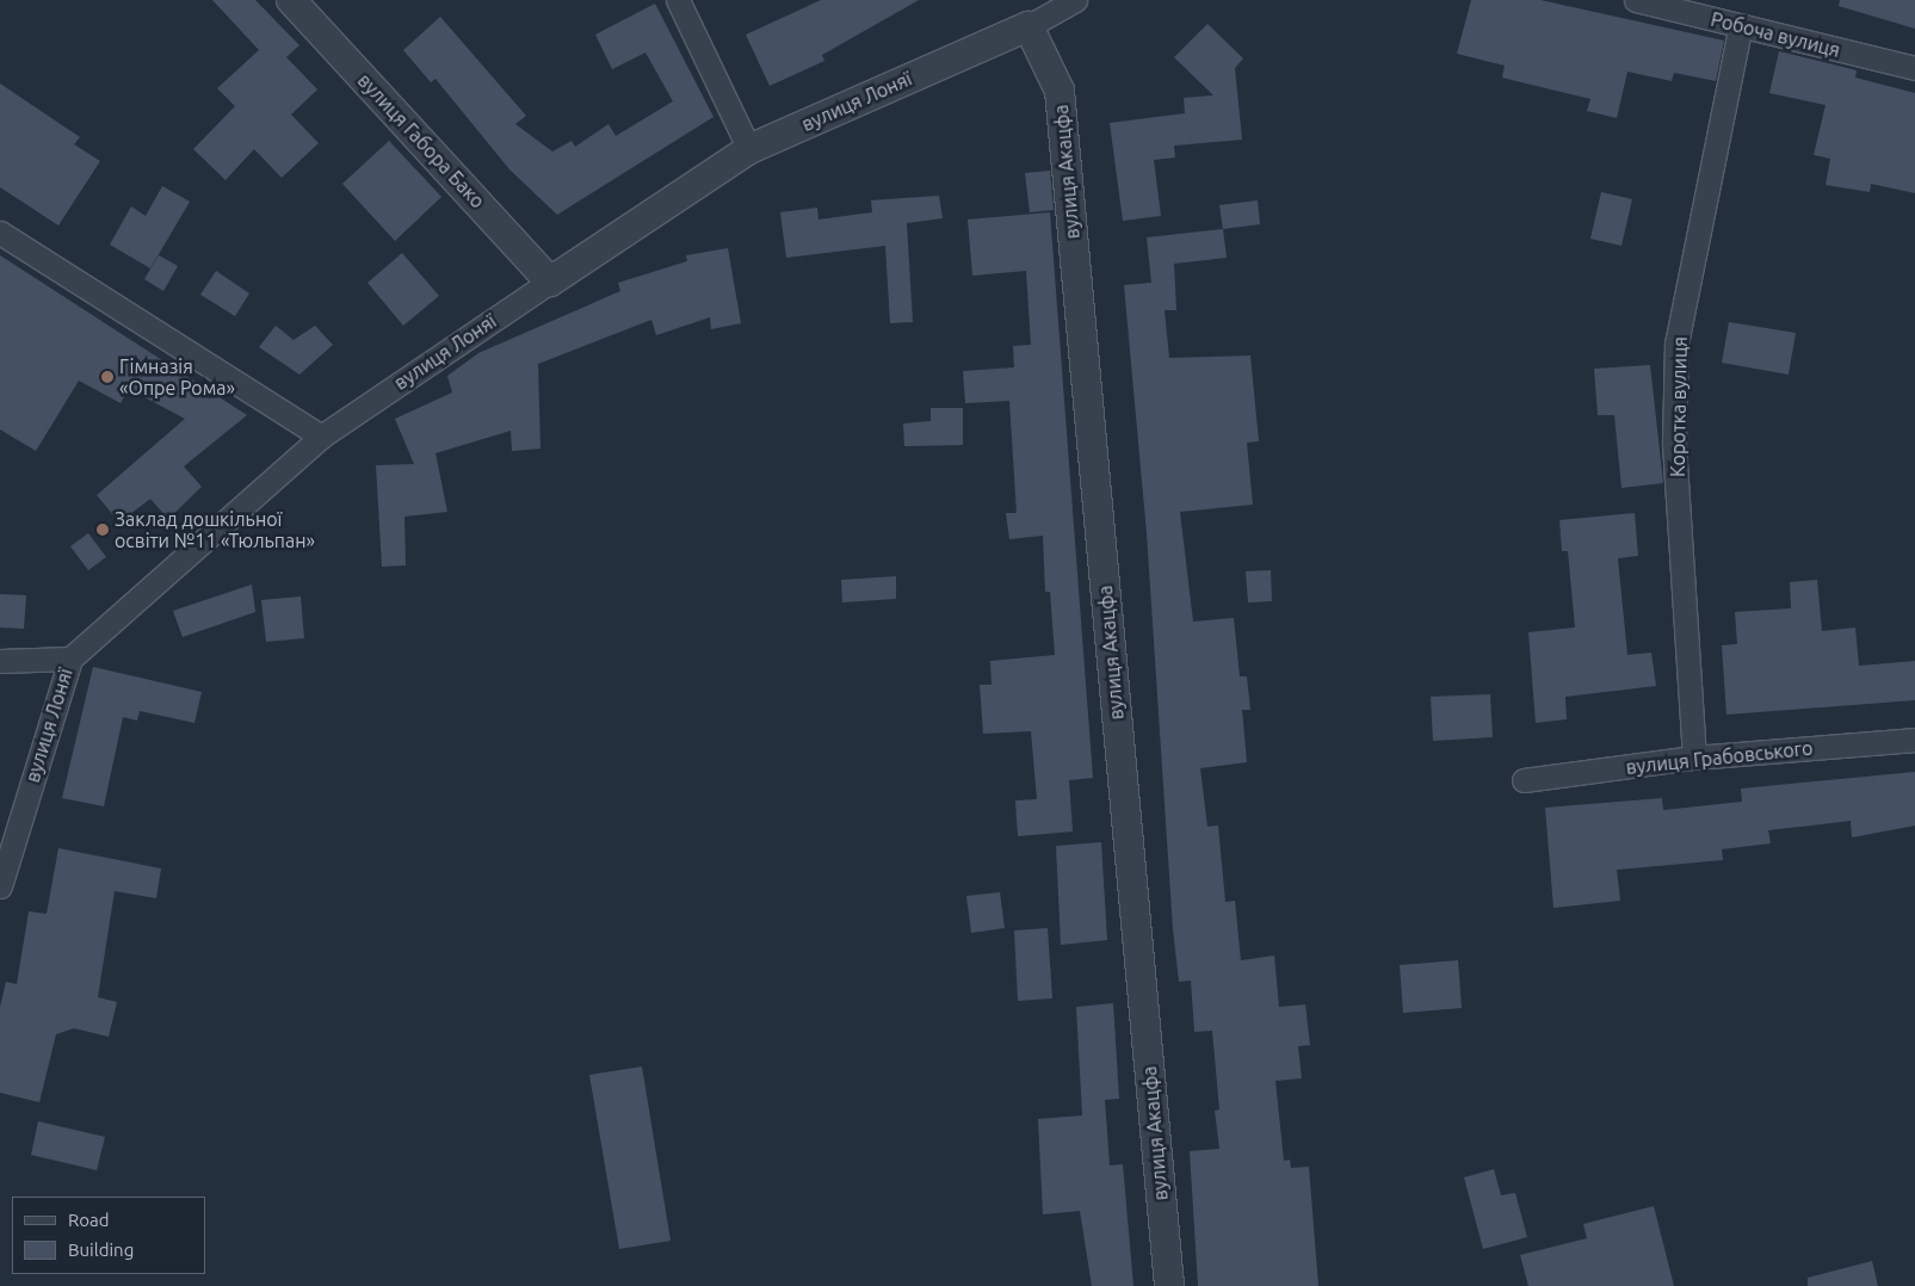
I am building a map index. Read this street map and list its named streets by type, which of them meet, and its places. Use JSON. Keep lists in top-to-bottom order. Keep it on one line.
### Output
{"streets":{"street":["Робоча вулиця","вулиця Лоняї","вулиця Габора Бако","вулиця Акацфа","Коротка вулиця","вулиця Грабовського"]},"crossings":[["Робоча вулиця","Коротка вулиця"],["вулиця Лоняї","вулиця Габора Бако"],["вулиця Лоняї","вулиця Акацфа"],["Коротка вулиця","вулиця Грабовського"]],"places":["Гімназія «Опре Рома»","Заклад дошкільної освіти №11 «Тюльпан»"],"legend":["Road","Building"]}
